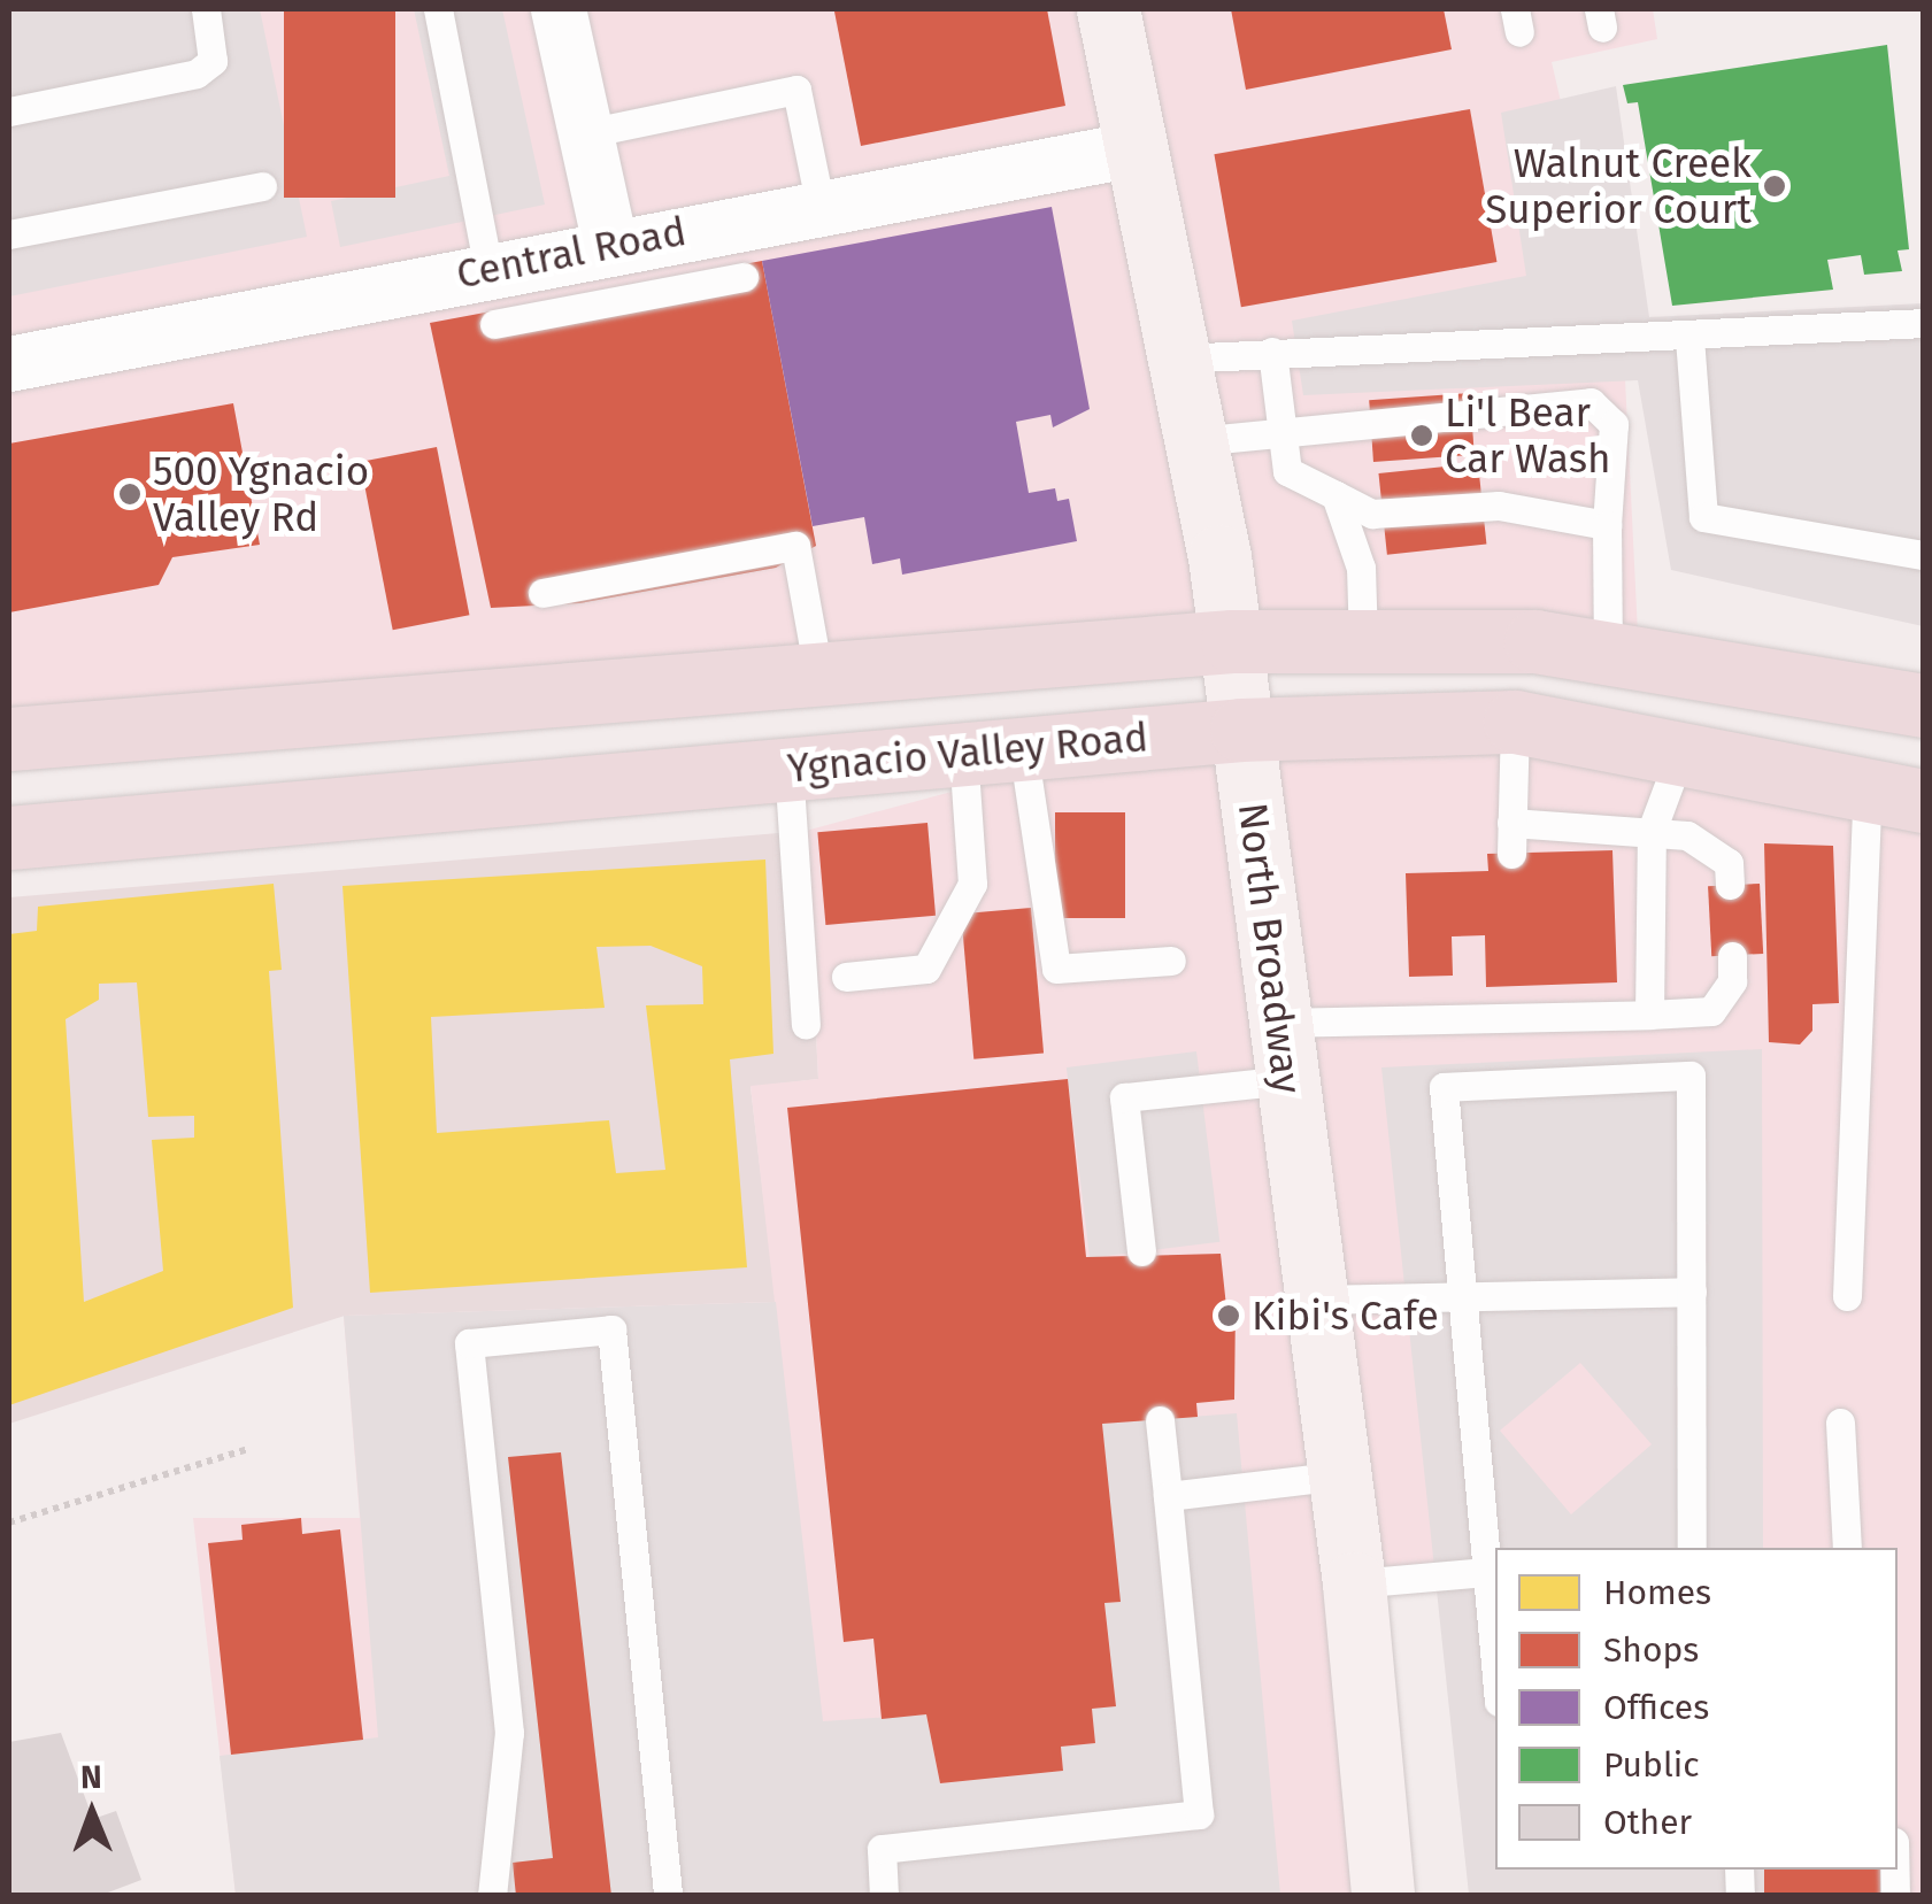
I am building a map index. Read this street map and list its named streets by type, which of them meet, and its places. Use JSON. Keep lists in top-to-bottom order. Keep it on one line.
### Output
{"streets":{"highway":["Ygnacio Valley Road"],"street":["Central Road","North Broadway"]},"crossings":[["Central Road","North Broadway"],["Ygnacio Valley Road","North Broadway"]],"places":["Walnut Creek Superior Court","Li'l Bear Car Wash","500 Ygnacio Valley Rd","Kibi's Cafe"],"legend":["Homes","Shops","Offices","Public","Other"],"north":"top"}
